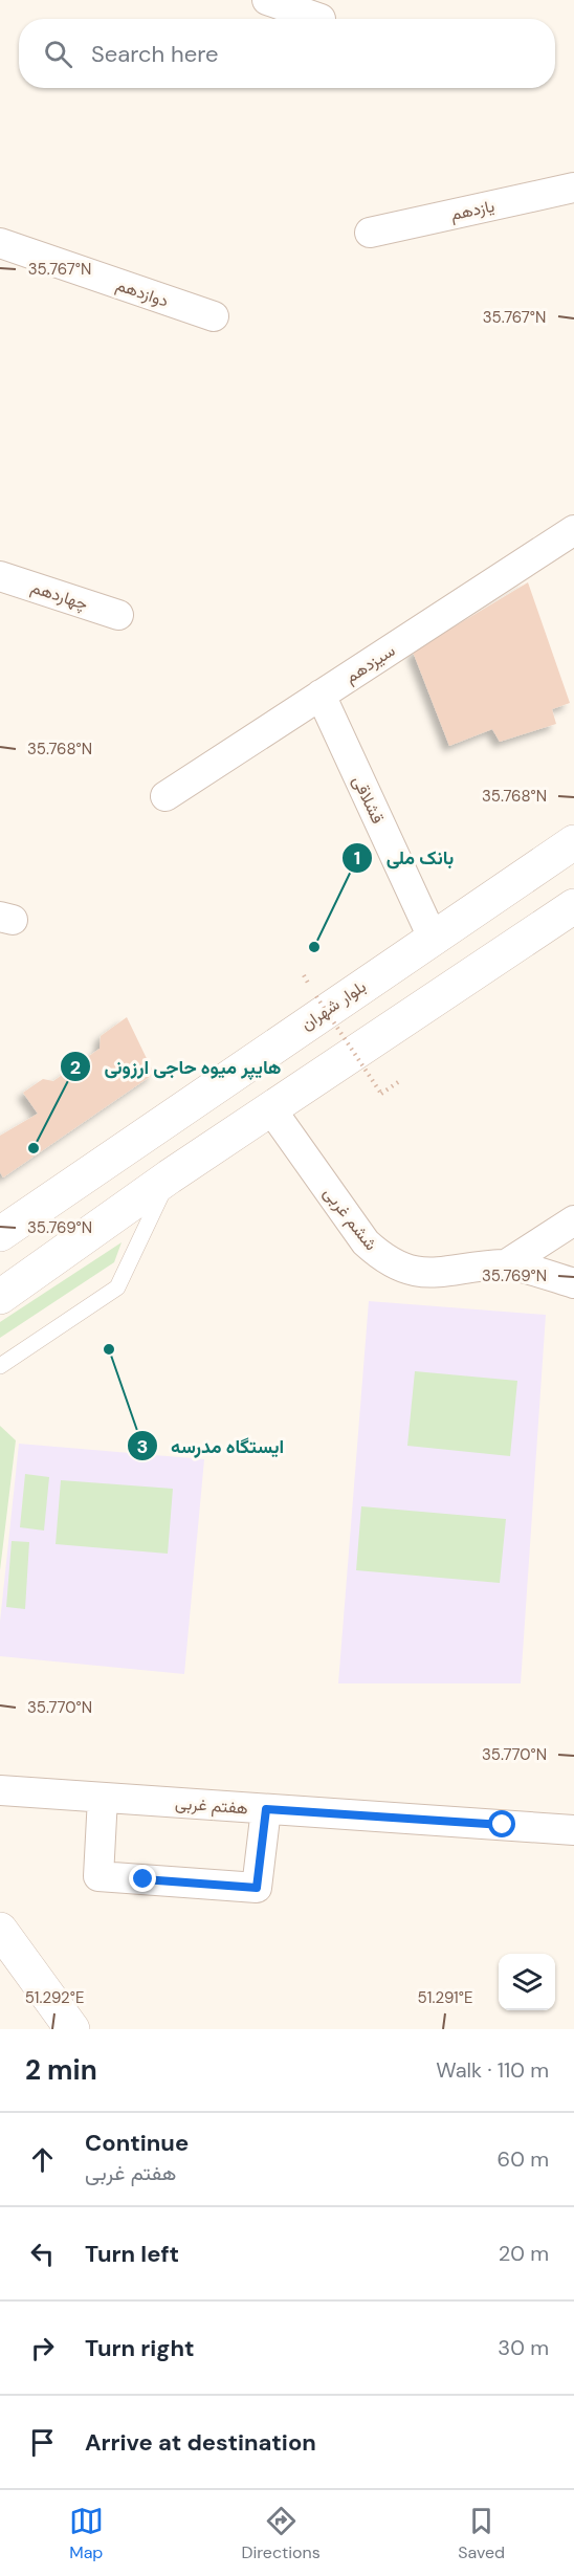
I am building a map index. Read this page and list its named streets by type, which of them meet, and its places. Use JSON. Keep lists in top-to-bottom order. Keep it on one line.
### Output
{"streets":{"street":["یازدهم","دوازدهم","چهاردهم","سیزدهم","قشلاقی","بلوار شهران","ششم غربی","هفتم غربی"]},"crossings":[["سیزدهم","قشلاقی"],["قشلاقی","بلوار شهران"]],"places":["بانک ملی","هایپر میوه حاجی ارزونی","ایستگاه مدرسه"],"page":{"search":"Search here","heading":["2 min","Walk · 110 m"],"list":[["Continue","هفتم غربی","60 m"],["Turn left","20 m"],["Turn right","30 m"],"Arrive at destination"],"nav":["Map","Directions","Saved"]},"coordinates":["35.767°N","35.768°N","35.769°N","35.770°N","51.292°E","51.291°E"]}
